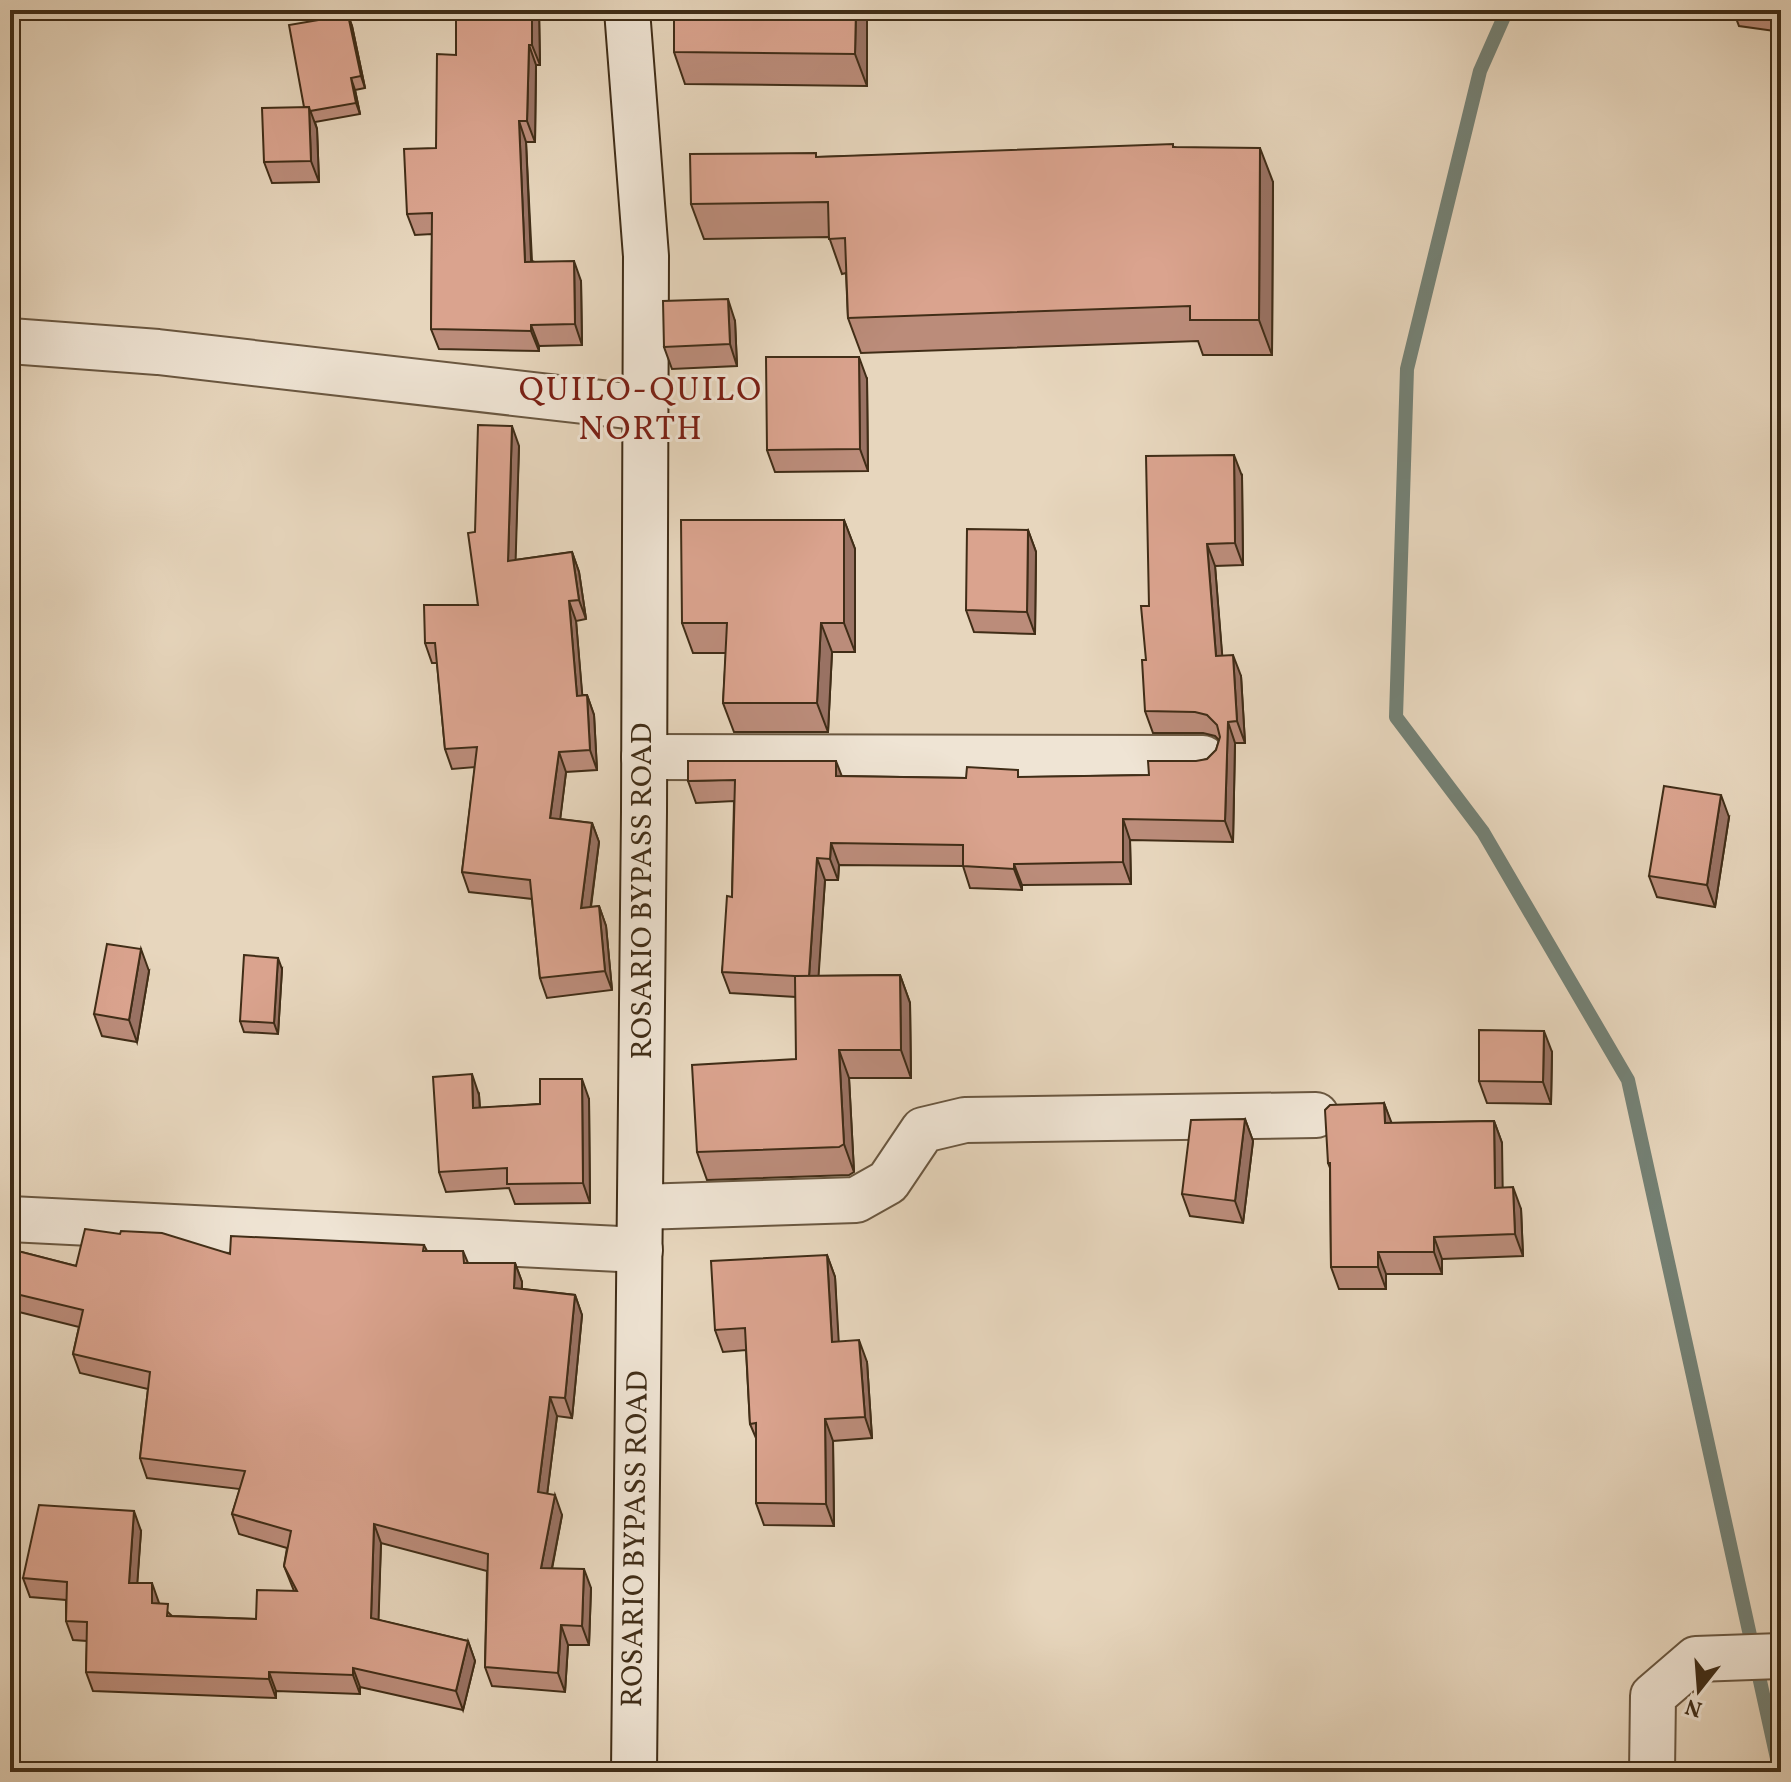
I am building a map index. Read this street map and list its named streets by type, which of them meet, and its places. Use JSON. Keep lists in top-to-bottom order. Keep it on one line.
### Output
{"streets":{"street":["ROSARIO BYPASS ROAD"]},"districts":["QUILO-QUILO NORTH"],"north":"bottom"}
